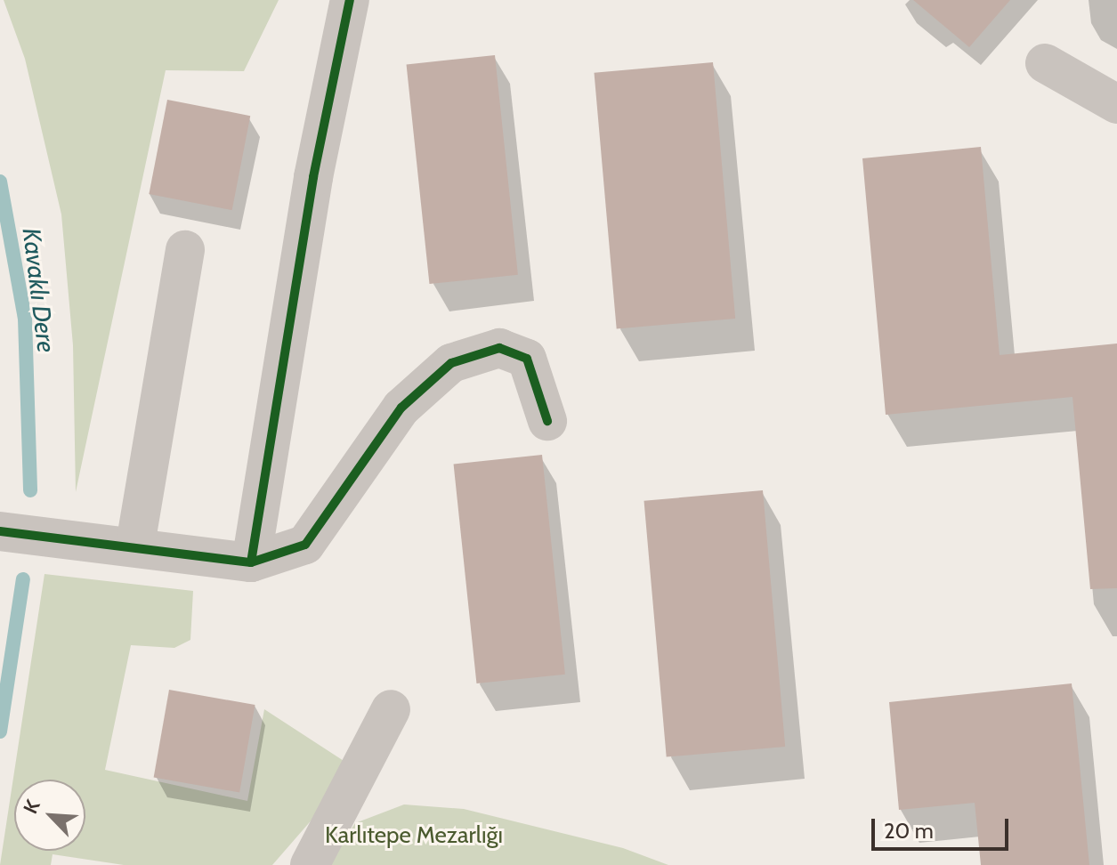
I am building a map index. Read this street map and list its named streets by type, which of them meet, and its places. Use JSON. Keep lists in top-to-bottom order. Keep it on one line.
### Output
{"water":["Kavaklı Dere"],"parks":["Karlıtepe Mezarlığı"],"scale_bar":"20 m","north":"top left"}
